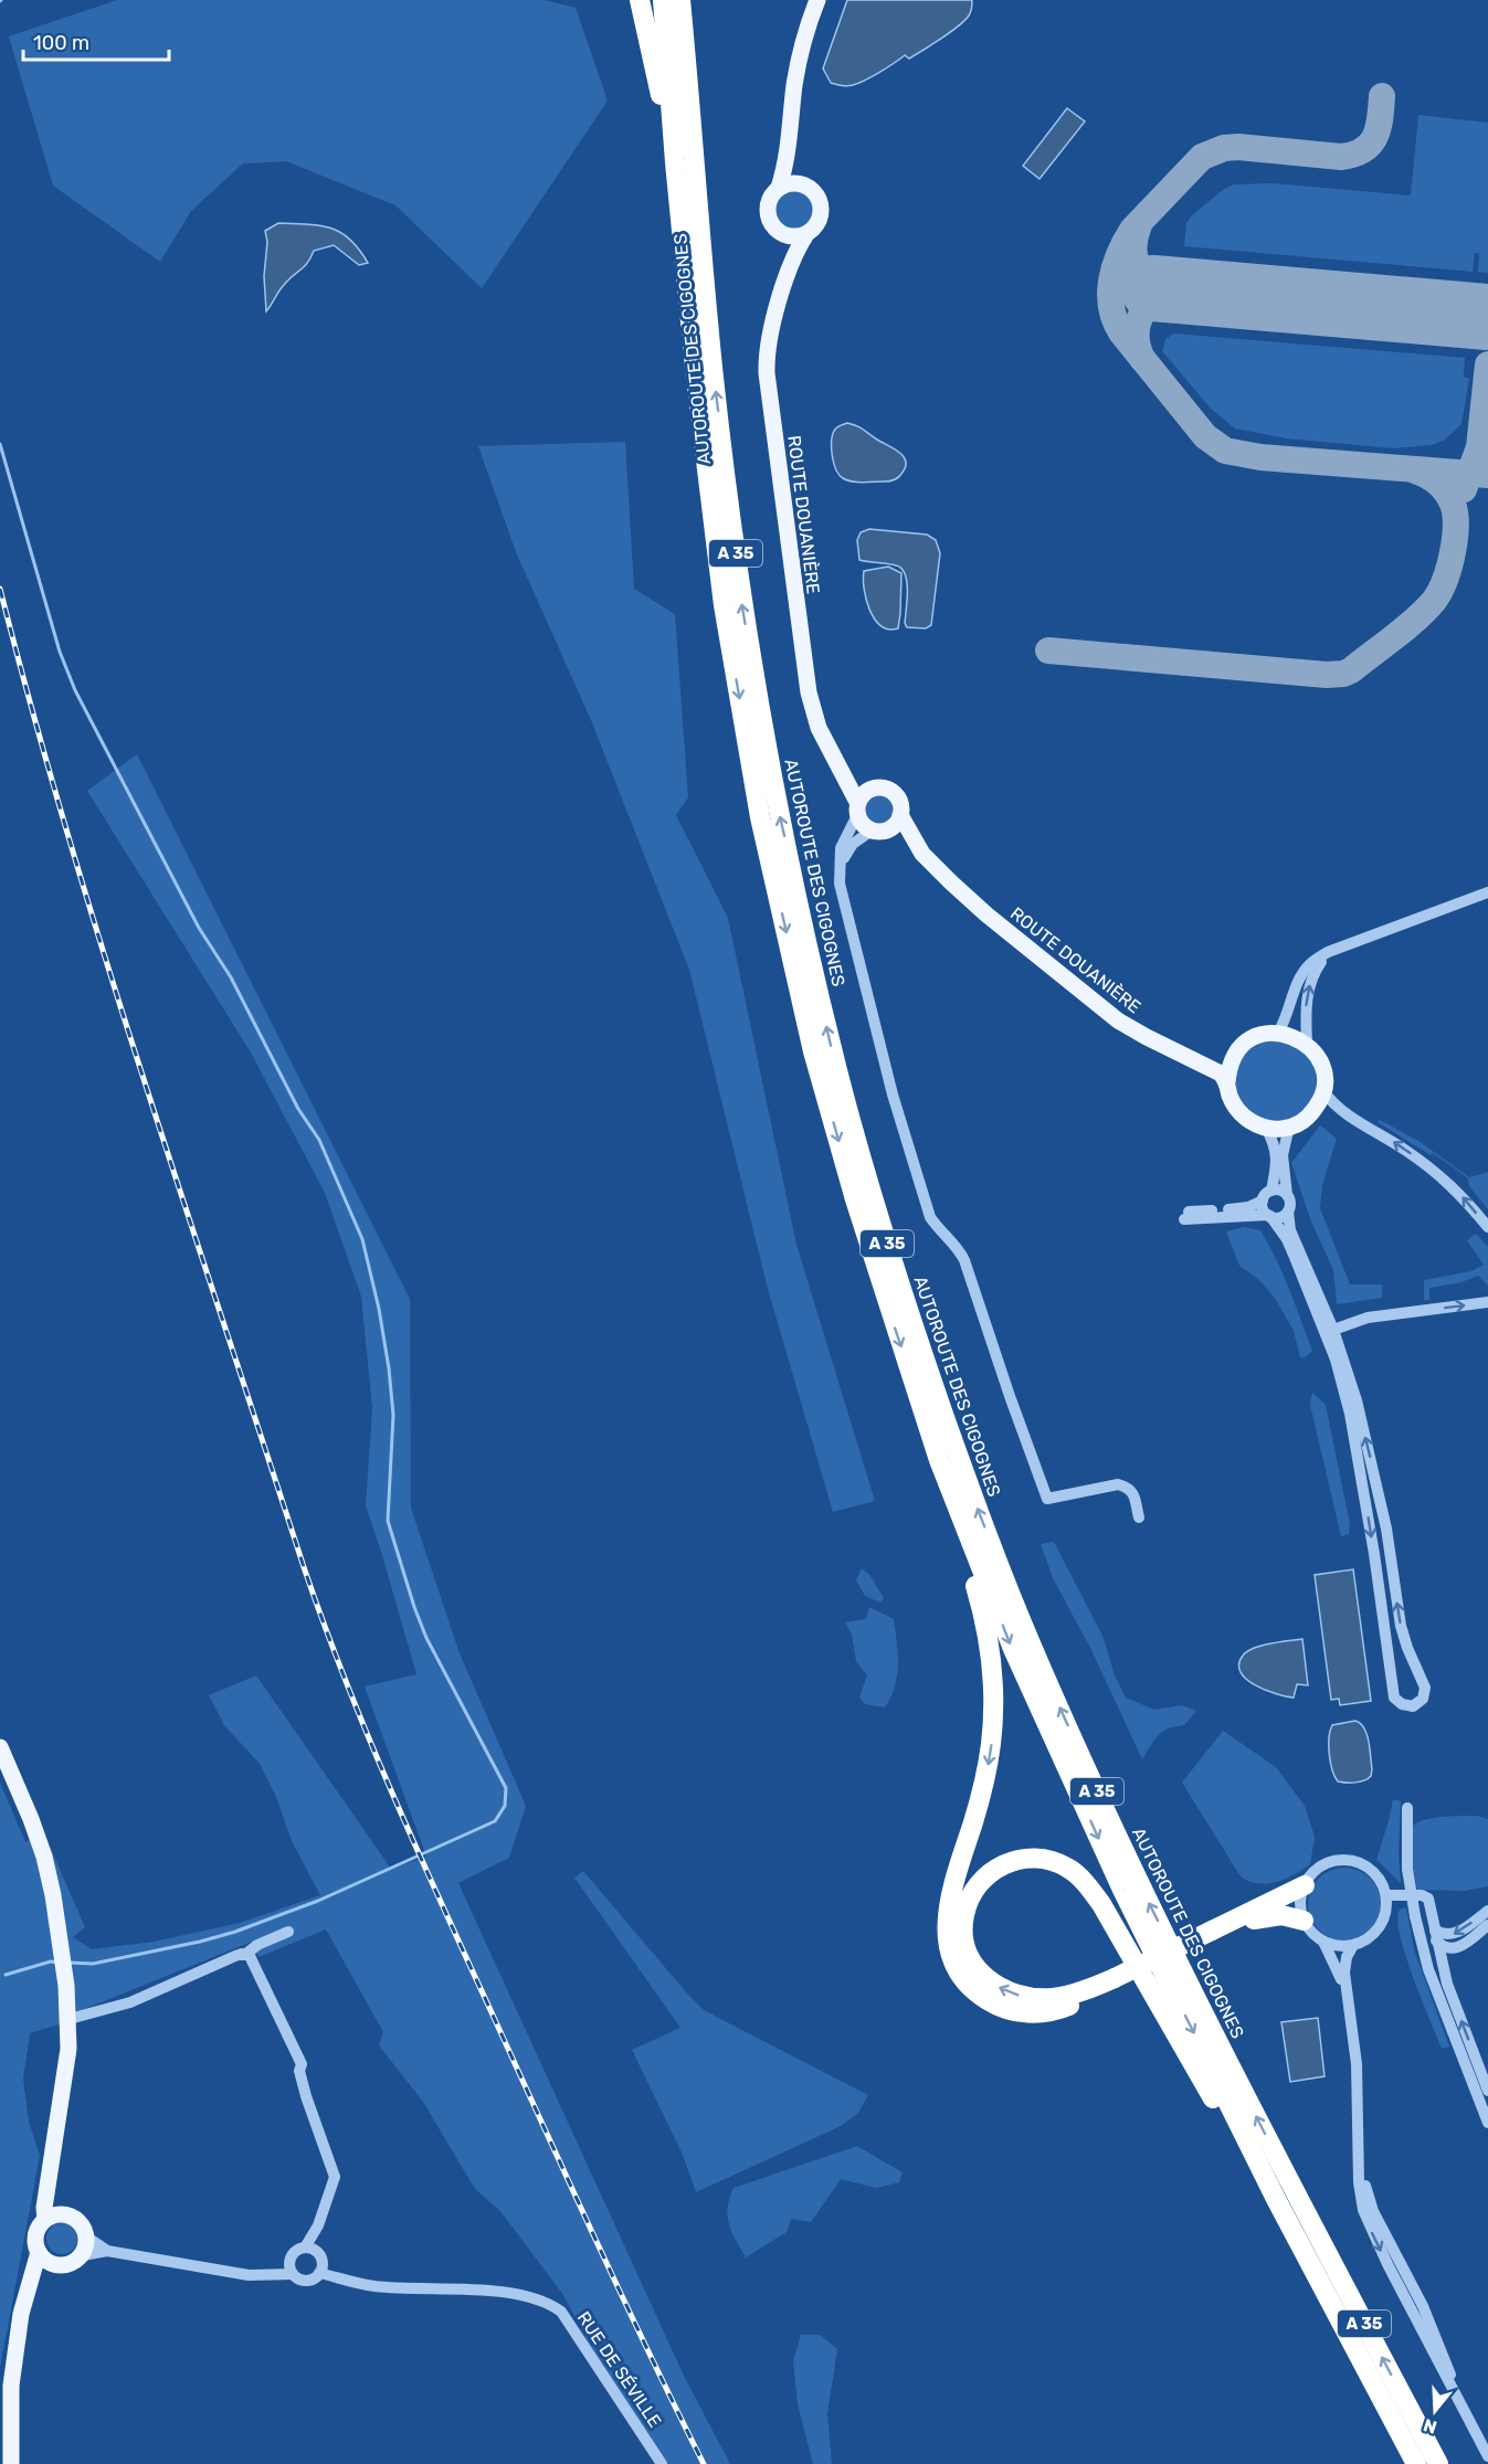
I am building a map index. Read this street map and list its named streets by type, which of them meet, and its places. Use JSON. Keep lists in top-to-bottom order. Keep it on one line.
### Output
{"streets":{"highway":["AUTOROUTE DES CIGOGNES","A 35"],"main road":["ROUTE DOUANIÈRE"],"street":["RUE DE SÉVILLE"]},"scale_bar":"100 m","north":"bottom"}
